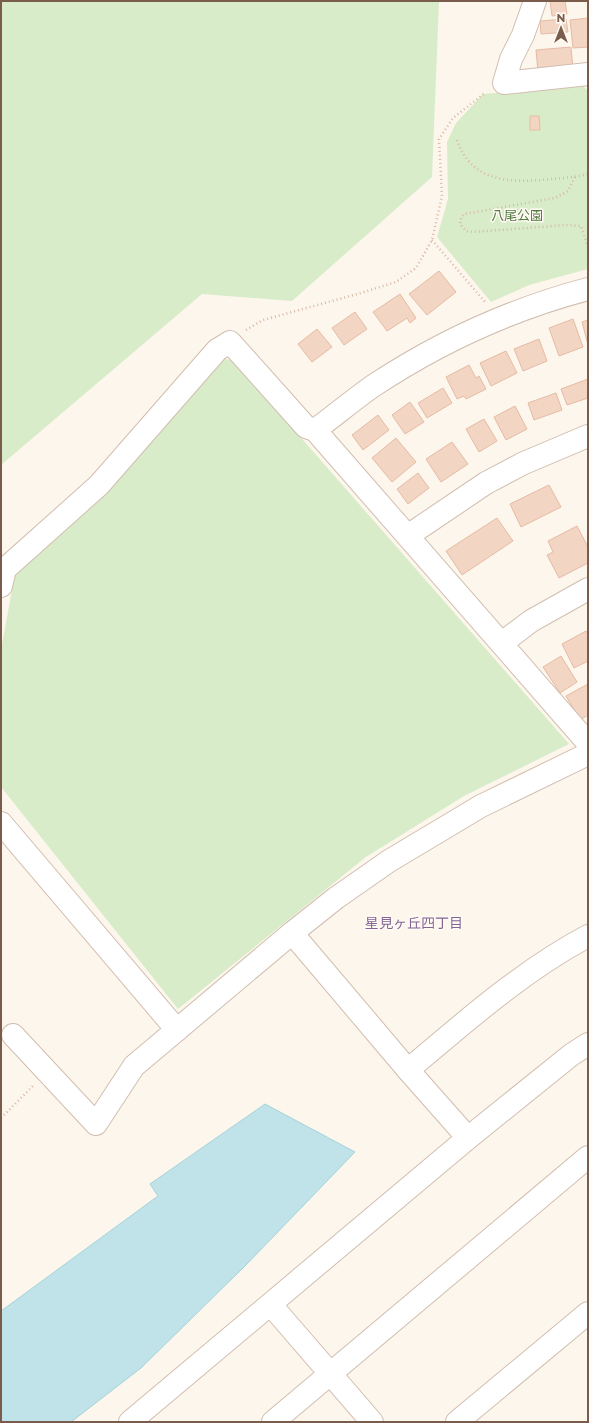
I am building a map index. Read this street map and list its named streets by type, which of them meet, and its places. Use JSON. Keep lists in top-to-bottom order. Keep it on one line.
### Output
{"districts":["星見ヶ丘四丁目"],"parks":["八尾公園"],"north":"top"}
